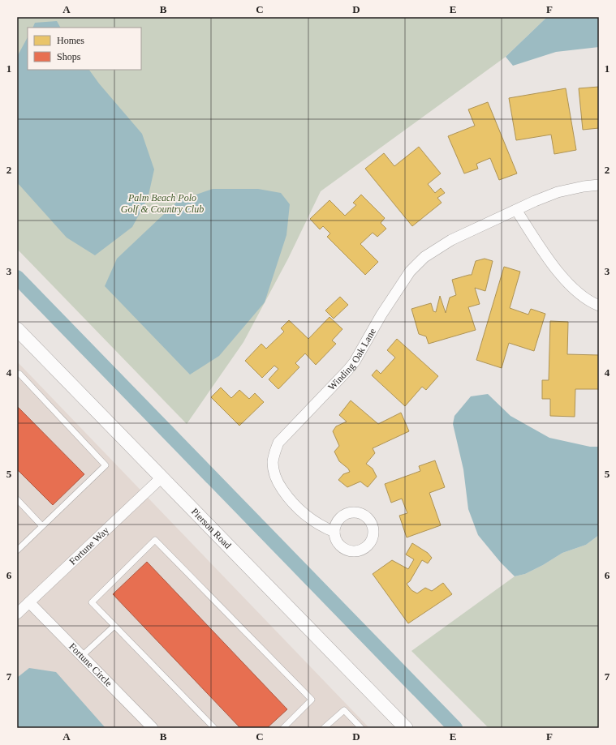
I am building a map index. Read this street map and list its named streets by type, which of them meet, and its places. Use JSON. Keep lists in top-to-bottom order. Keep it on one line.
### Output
{"streets":{"street":["Winding Oak Lane","Pierson Road","Fortune Way","Fortune Circle"]},"crossings":[["Pierson Road","Fortune Way"],["Fortune Way","Fortune Circle"]],"parks":["Palm Beach Polo Golf & Country Club"],"legend":["Homes","Shops"],"grid":{"columns":["A","B","C","D","E","F"],"rows":["1","2","3","4","5","6","7"]}}
